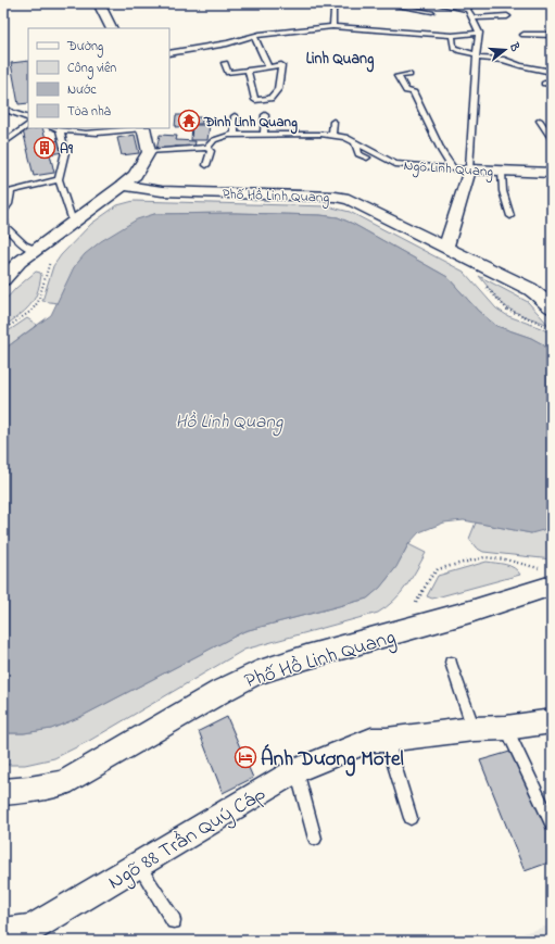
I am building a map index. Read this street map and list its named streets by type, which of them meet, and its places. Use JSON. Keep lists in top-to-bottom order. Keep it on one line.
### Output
{"streets":{"street":["Ngõ Linh Quang","Phố Hồ Linh Quang","Ngõ 88 Trần Quý Cáp"]},"districts":["Linh Quang"],"water":["Hồ Linh Quang"],"places":{"temple":["Đình Linh Quang"],"building":["A9"],"hotel":["Ánh Dương Motel"]},"legend":["Đường","Công viên","Nước","Tòa nhà"],"north":"right"}
